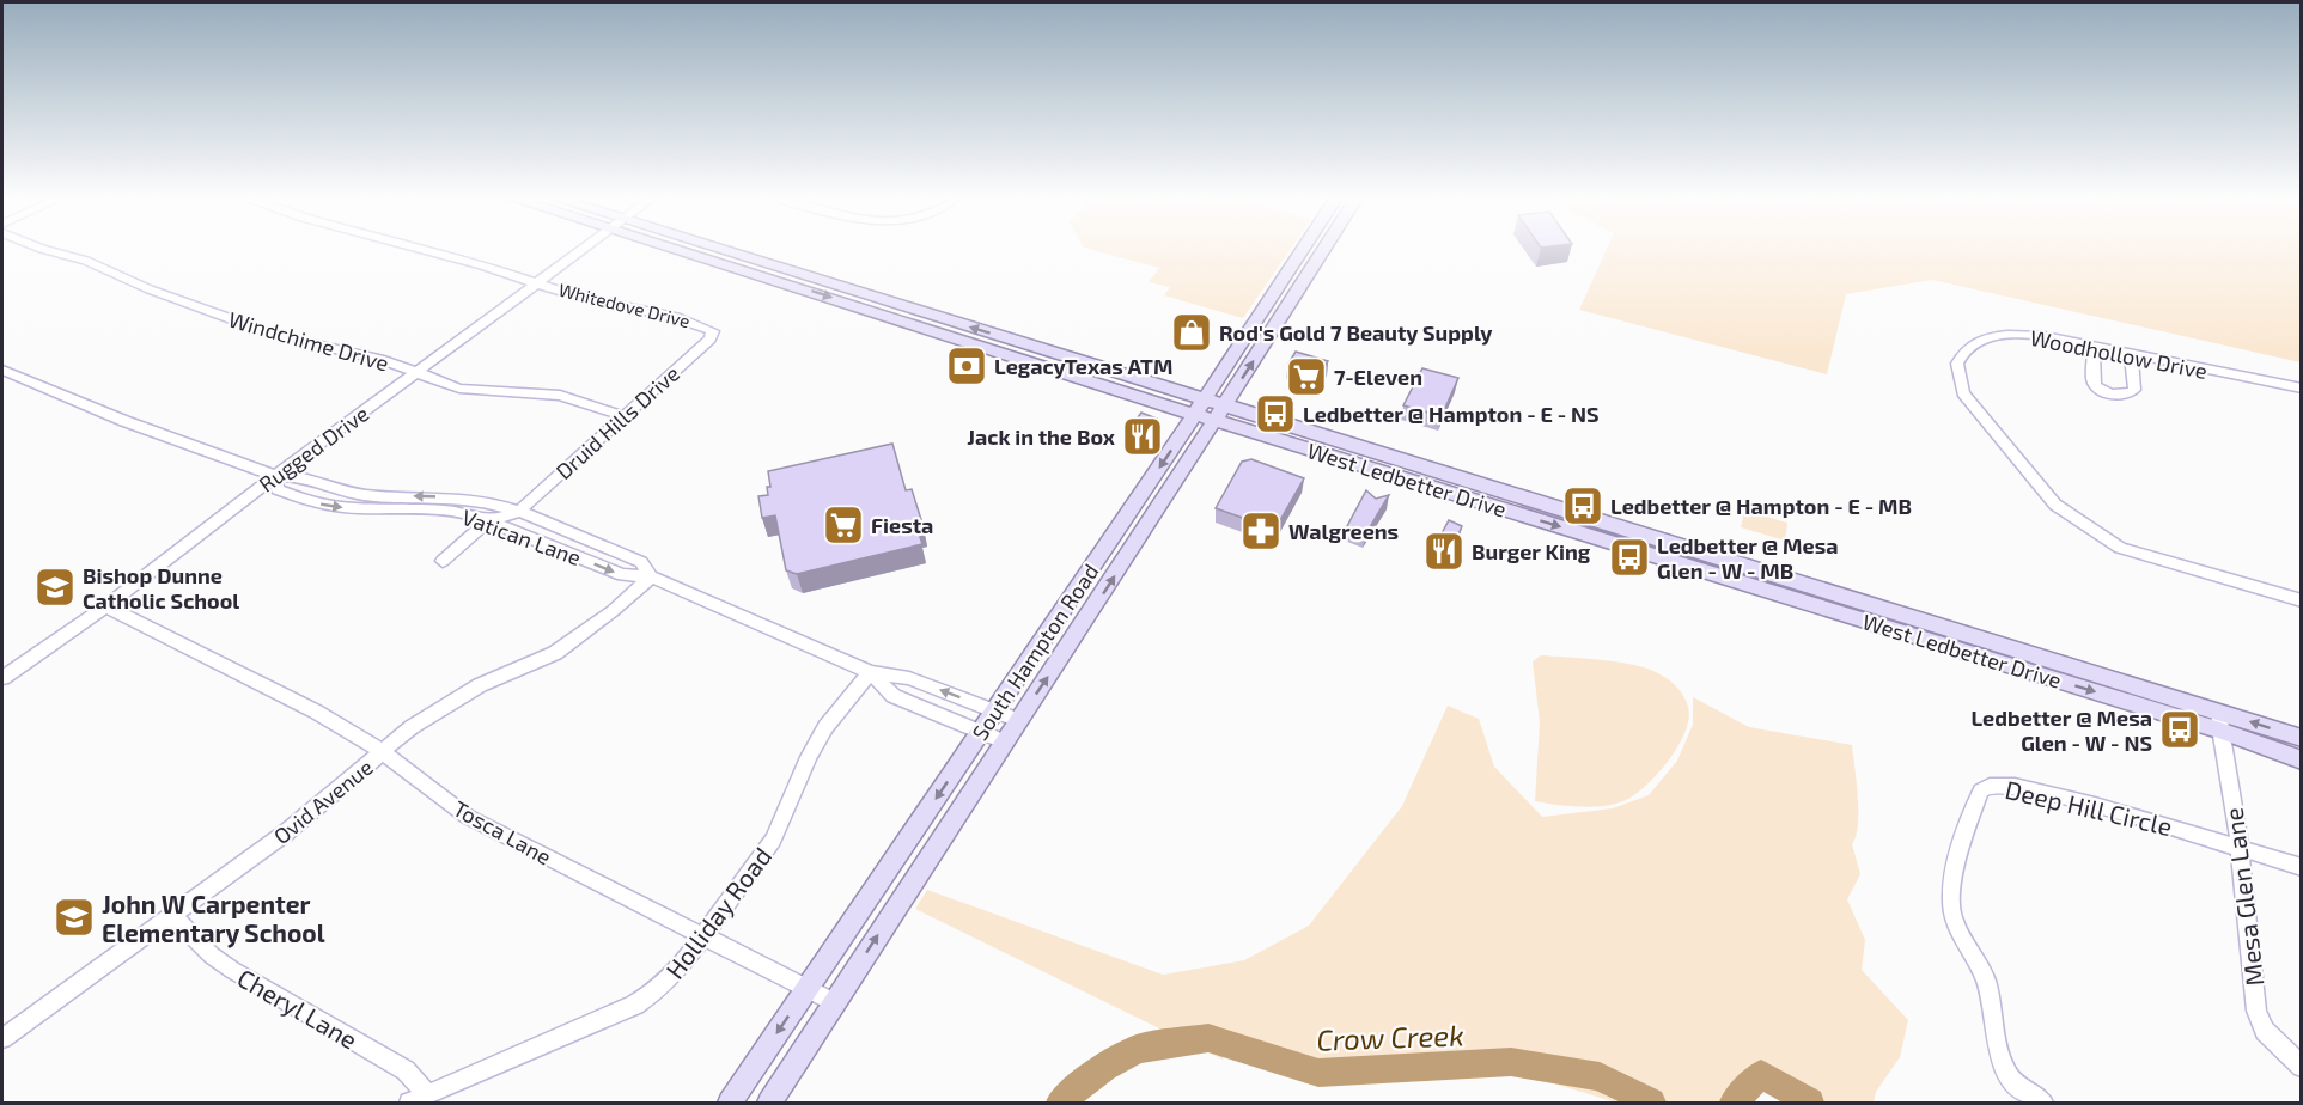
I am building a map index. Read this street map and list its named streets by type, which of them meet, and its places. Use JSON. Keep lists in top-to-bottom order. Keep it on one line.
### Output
{"streets":{"main road":["West Ledbetter Drive","South Hampton Road"],"street":["Whitedove Drive","Windchime Drive","Woodhollow Drive","Druid Hills Drive","Rugged Drive","Vatican Lane","Ovid Avenue","Deep Hill Circle","Tosca Lane","Mesa Glen Lane","Holliday Road","Cheryl Lane"]},"crossings":[["Whitedove Drive","Druid Hills Drive"],["Whitedove Drive","Rugged Drive"],["Windchime Drive","Druid Hills Drive"],["Windchime Drive","Rugged Drive"],["Druid Hills Drive","Vatican Lane"],["Rugged Drive","Vatican Lane"],["Rugged Drive","Tosca Lane"],["West Ledbetter Drive","South Hampton Road"],["West Ledbetter Drive","Mesa Glen Lane"],["Vatican Lane","South Hampton Road"],["Vatican Lane","Ovid Avenue"],["Vatican Lane","Holliday Road"],["South Hampton Road","Tosca Lane"],["Ovid Avenue","Tosca Lane"],["Ovid Avenue","Cheryl Lane"],["Deep Hill Circle","Mesa Glen Lane"],["Tosca Lane","Holliday Road"],["Holliday Road","Cheryl Lane"]],"water":["Crow Creek"],"places":{"shop":["Rod's Gold 7 Beauty Supply"],"bank":["LegacyTexas ATM"],"supermarket":["7-Eleven","Fiesta"],"bus stop":["Ledbetter @ Hampton - E - NS","Ledbetter @ Hampton - E - MB","Ledbetter @ Mesa Glen - W - MB","Ledbetter @ Mesa Glen - W - NS"],"restaurant":["Jack in the Box","Burger King"],"pharmacy":["Walgreens"],"school or university":["Bishop Dunne Catholic School","John W Carpenter Elementary School"]}}
